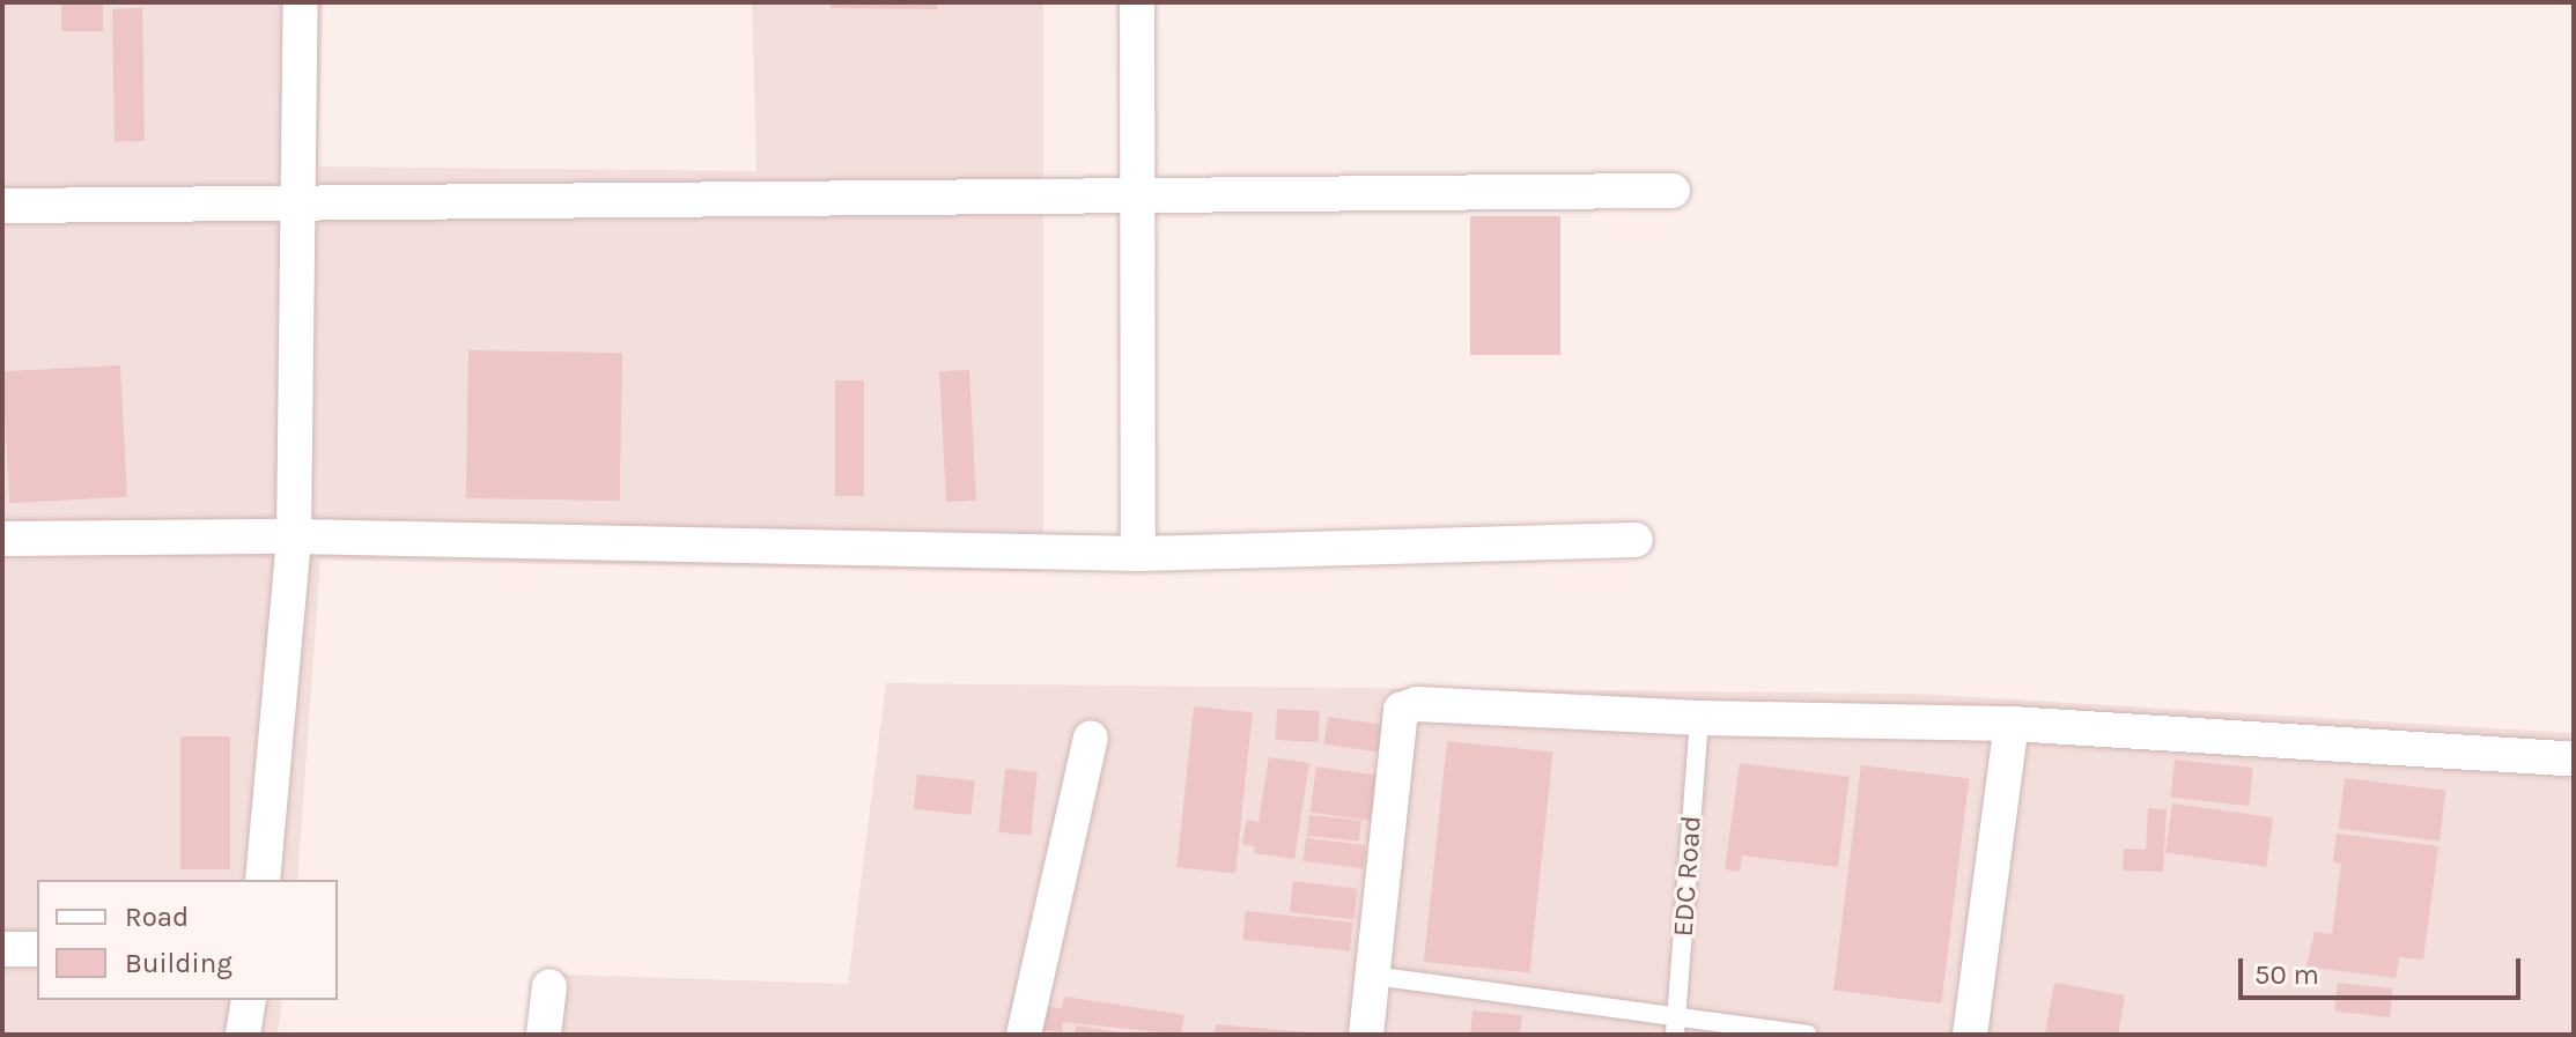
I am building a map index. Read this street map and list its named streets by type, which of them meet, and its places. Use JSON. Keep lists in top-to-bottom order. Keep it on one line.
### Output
{"streets":{"lane":["EDC Road"]},"legend":["Road","Building"],"scale_bar":"50 m"}
